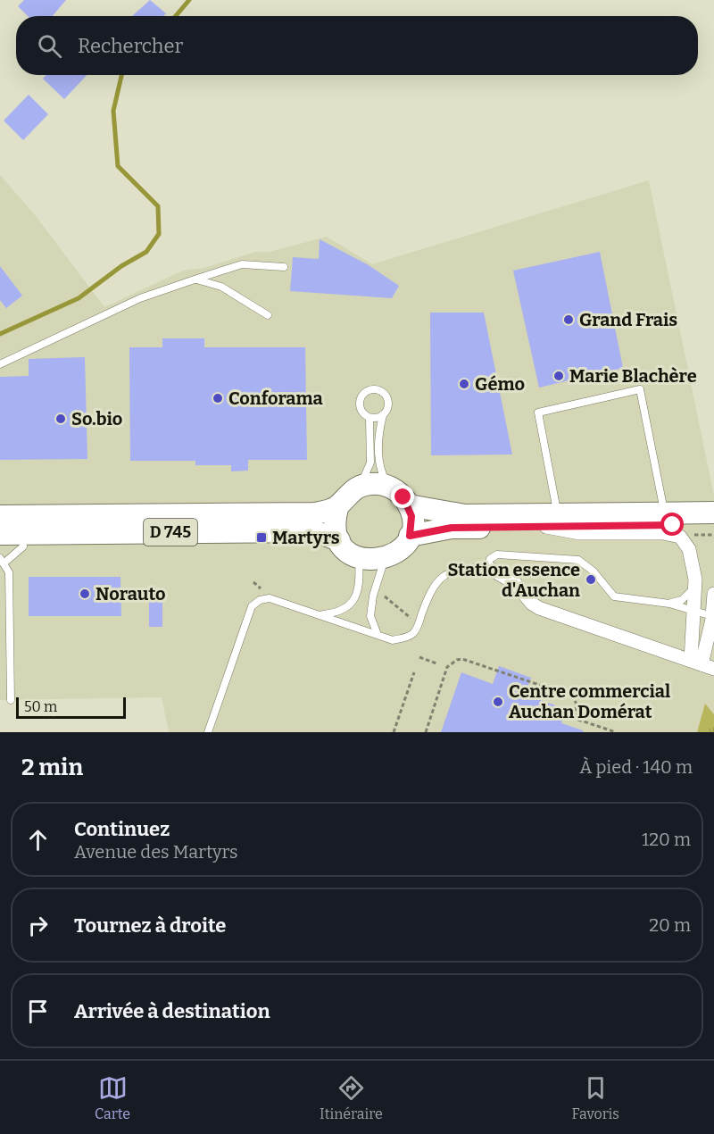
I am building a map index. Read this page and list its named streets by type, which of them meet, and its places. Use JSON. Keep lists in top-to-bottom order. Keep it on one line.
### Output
{"streets":{"main road":["D 745"]},"places":{"other":["Grand Frais","Marie Blachère","Gémo","Conforama","So.bio","Station essence d'Auchan","Norauto","Centre commercial Auchan Domérat"],"transit":["Martyrs"]},"scale_bar":"50 m","page":{"search":"Rechercher","scale":"50 m","heading":["2 min","À pied · 140 m"],"list":[["Continuez","Avenue des Martyrs","120 m"],["Tournez à droite","20 m"],"Arrivée à destination"],"nav":["Carte","Itinéraire","Favoris"]}}
